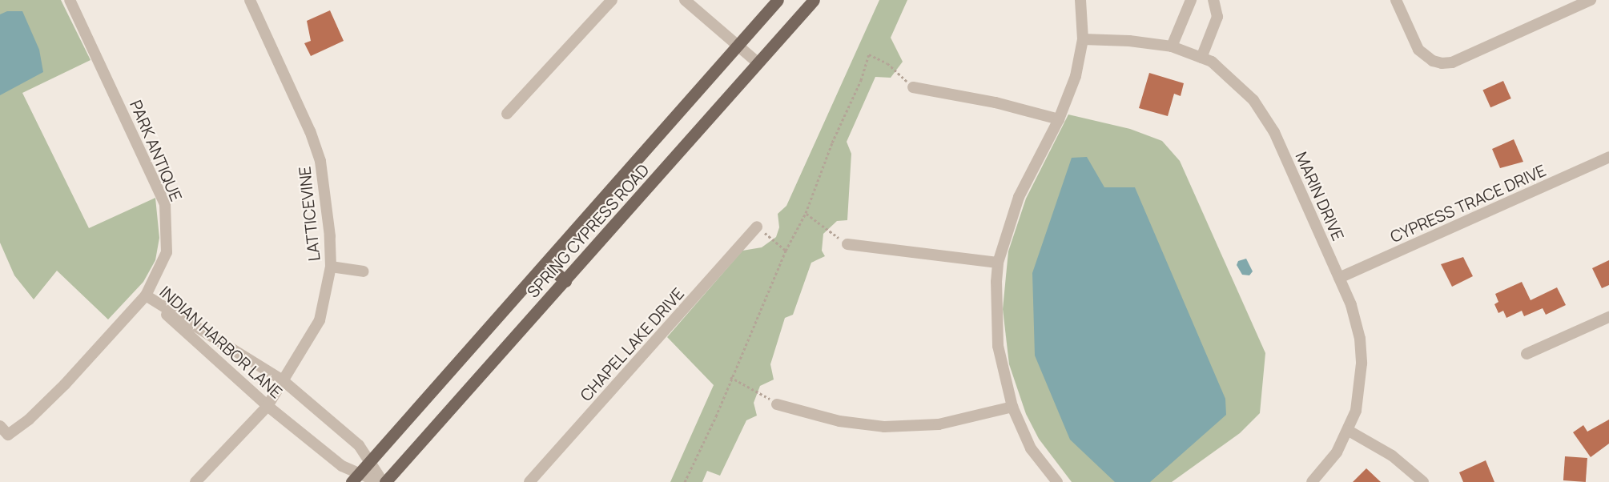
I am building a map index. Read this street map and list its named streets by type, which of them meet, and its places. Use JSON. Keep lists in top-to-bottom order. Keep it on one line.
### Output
{"streets":{"main road":["SPRING CYPRESS ROAD"],"street":["PARK ANTIQUE","MARIN DRIVE","CYPRESS TRACE DRIVE","LATTICEVINE","INDIAN HARBOR LANE","CHAPEL LAKE DRIVE"]},"crossings":[["PARK ANTIQUE","INDIAN HARBOR LANE"],["MARIN DRIVE","CYPRESS TRACE DRIVE"],["LATTICEVINE","INDIAN HARBOR LANE"],["SPRING CYPRESS ROAD","INDIAN HARBOR LANE"]]}
